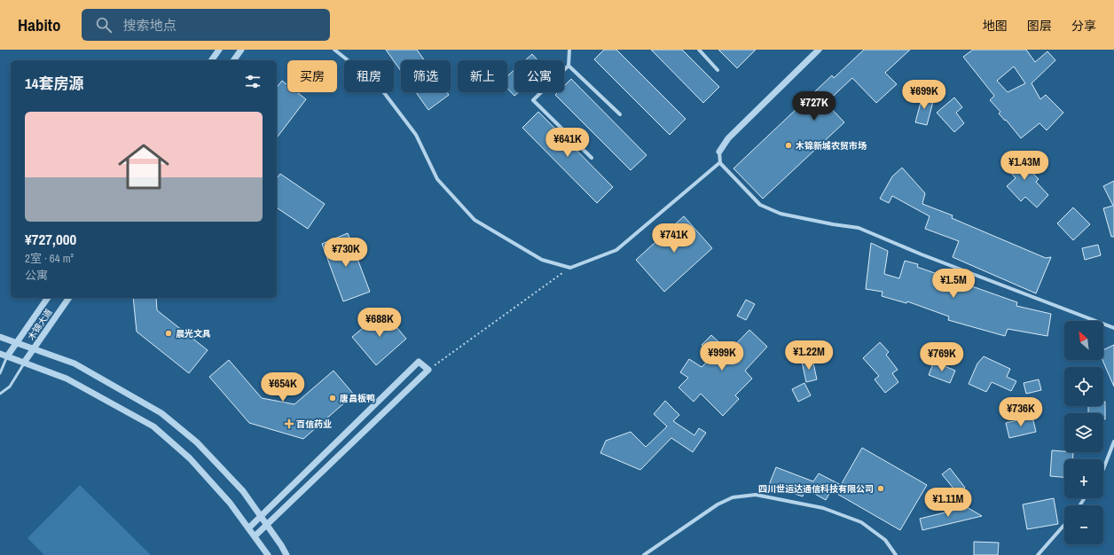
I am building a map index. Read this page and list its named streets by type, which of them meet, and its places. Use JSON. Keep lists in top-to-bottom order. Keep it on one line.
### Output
{"streets":{"street":["木锦大道"]},"places":{"other":["木锦新城农贸市场","晨光文具","唐昌板鸭","四川世运达通信科技有限公司"],"health":["百信药业"]},"north":"top left","page":{"header":"Habito","search":"搜索地点","nav":["地图","图层","分享"],"chip":["买房","租房","筛选","新上","公寓"],"heading":"14套房源","price":["¥699K","¥727K","¥641K","¥1.43M","¥741K","¥730K","¥1.5M","¥688K","¥1.22M","¥999K","¥769K","¥654K","¥736K","¥1.11M"],"list":[{"name":"¥727,000","note":"2室 · 64 m² · 公寓"}],"map_buttons":["+","−"]}}
